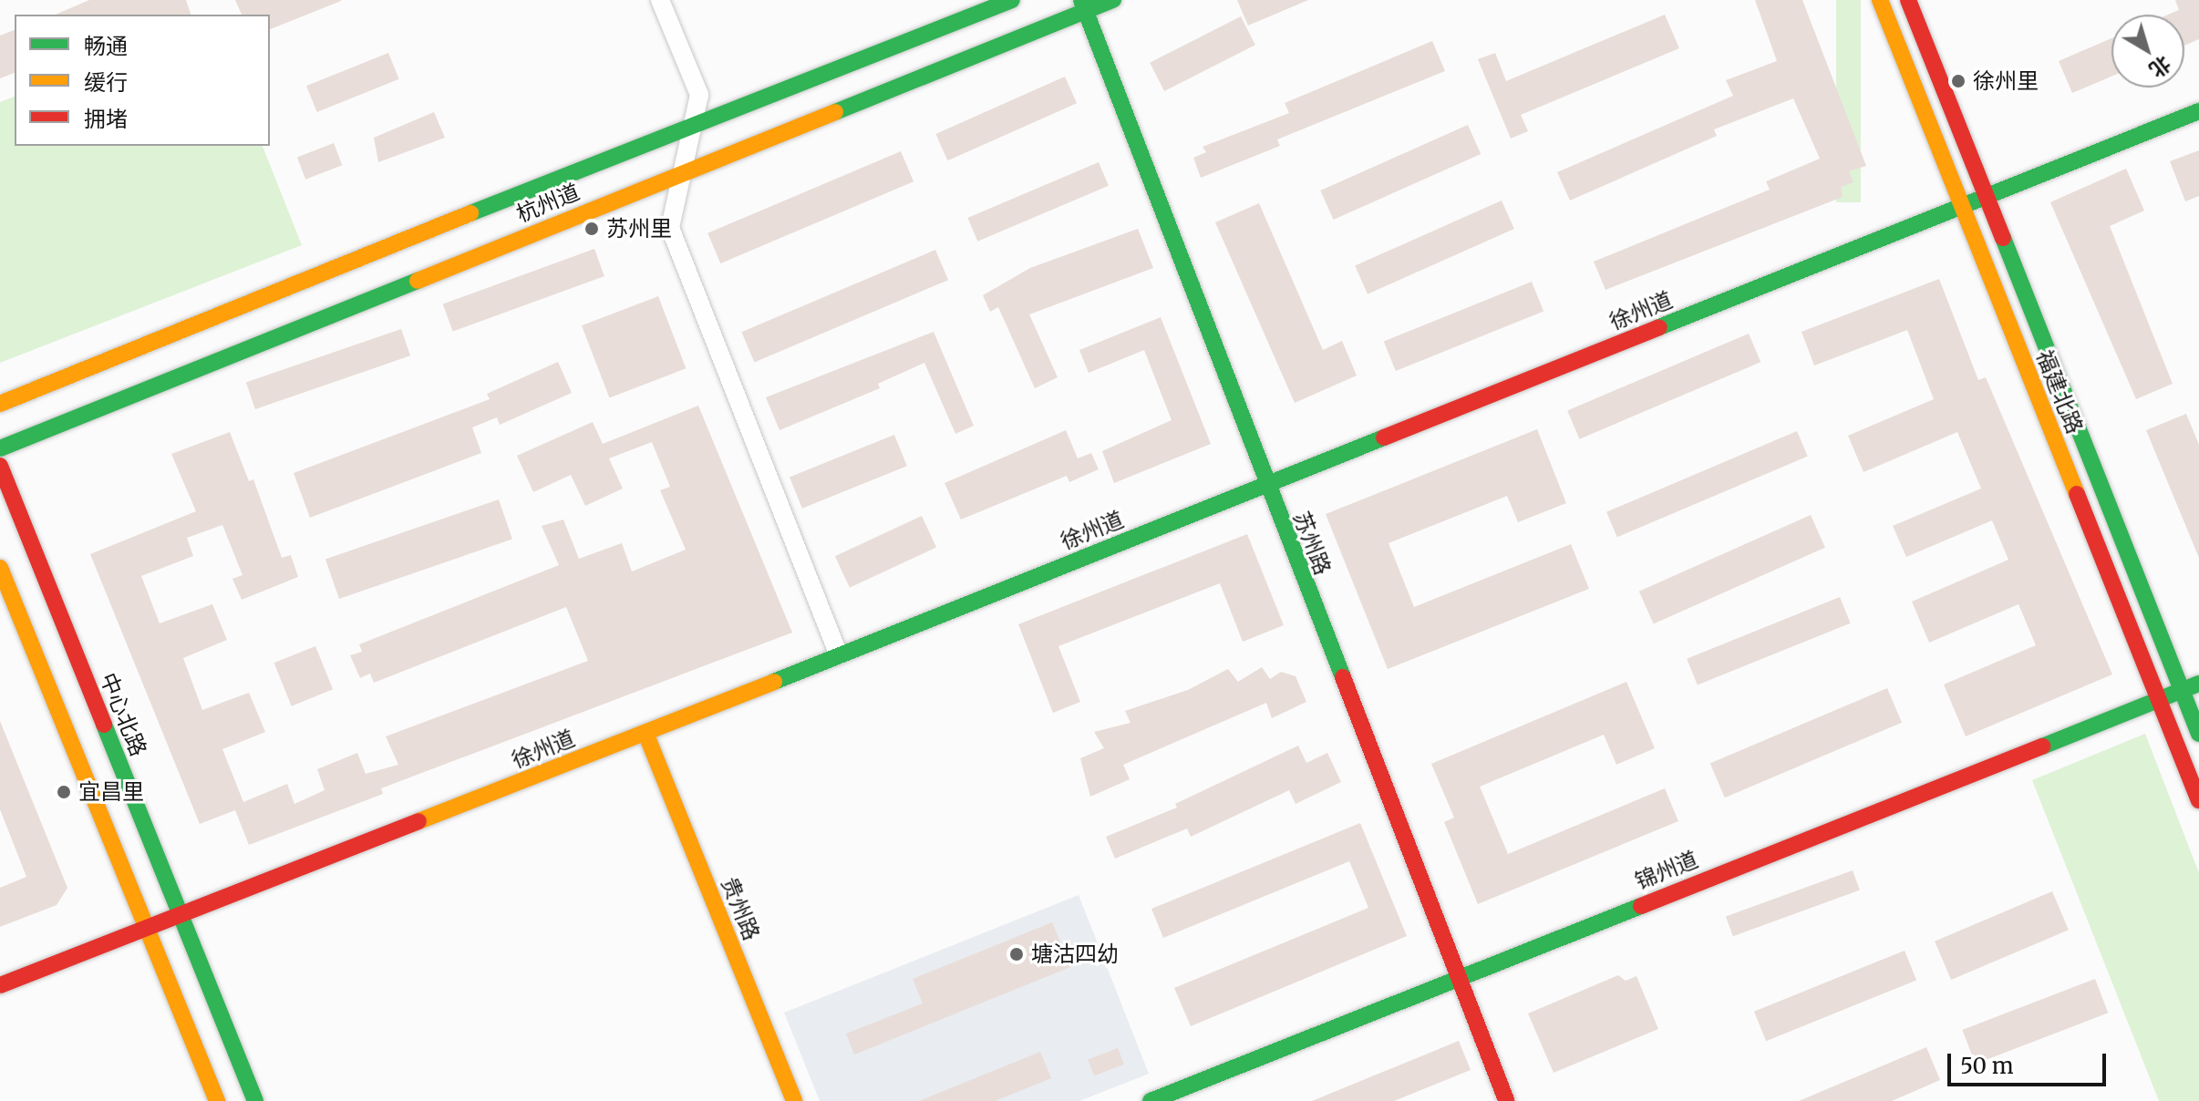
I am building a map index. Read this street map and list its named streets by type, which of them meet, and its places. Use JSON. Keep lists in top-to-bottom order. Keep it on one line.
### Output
{"streets":{"street":["杭州道","徐州道","福建北路","苏州路","中心北路","锦州道","贵州路"]},"crossings":[["杭州道","苏州路"],["徐州道","福建北路"],["徐州道","苏州路"],["徐州道","中心北路"],["徐州道","贵州路"],["福建北路","锦州道"],["苏州路","锦州道"]],"places":["徐州里","苏州里","宜昌里","塘沽四幼"],"legend":["畅通","缓行","拥堵"],"scale_bar":"50 m","north":"bottom right"}
